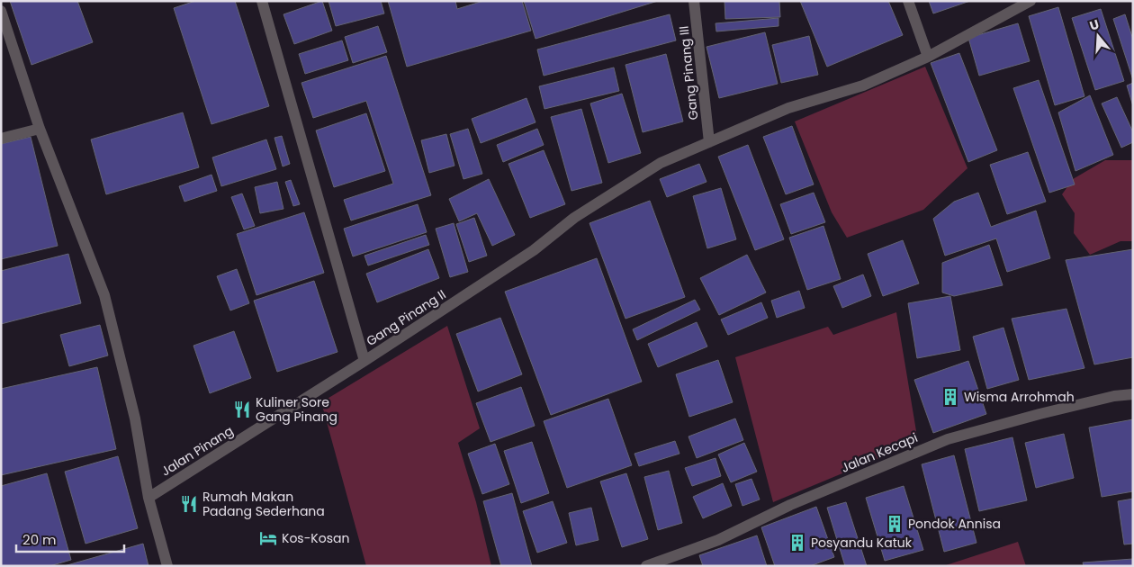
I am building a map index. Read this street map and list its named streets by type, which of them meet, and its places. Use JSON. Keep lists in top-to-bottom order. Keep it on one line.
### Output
{"streets":{"street":["Gang Pinang III","Gang Pinang II","Jalan Pinang","Jalan Kecapi"]},"crossings":[["Gang Pinang III","Gang Pinang II"],["Gang Pinang II","Jalan Pinang"]],"places":{"building":["Wisma Arrohmah","Pondok Annisa","Posyandu Katuk"],"restaurant":["Kuliner Sore Gang Pinang","Rumah Makan Padang Sederhana"],"hotel":["Kos-Kosan"]},"scale_bar":"20 m","north":"top"}
